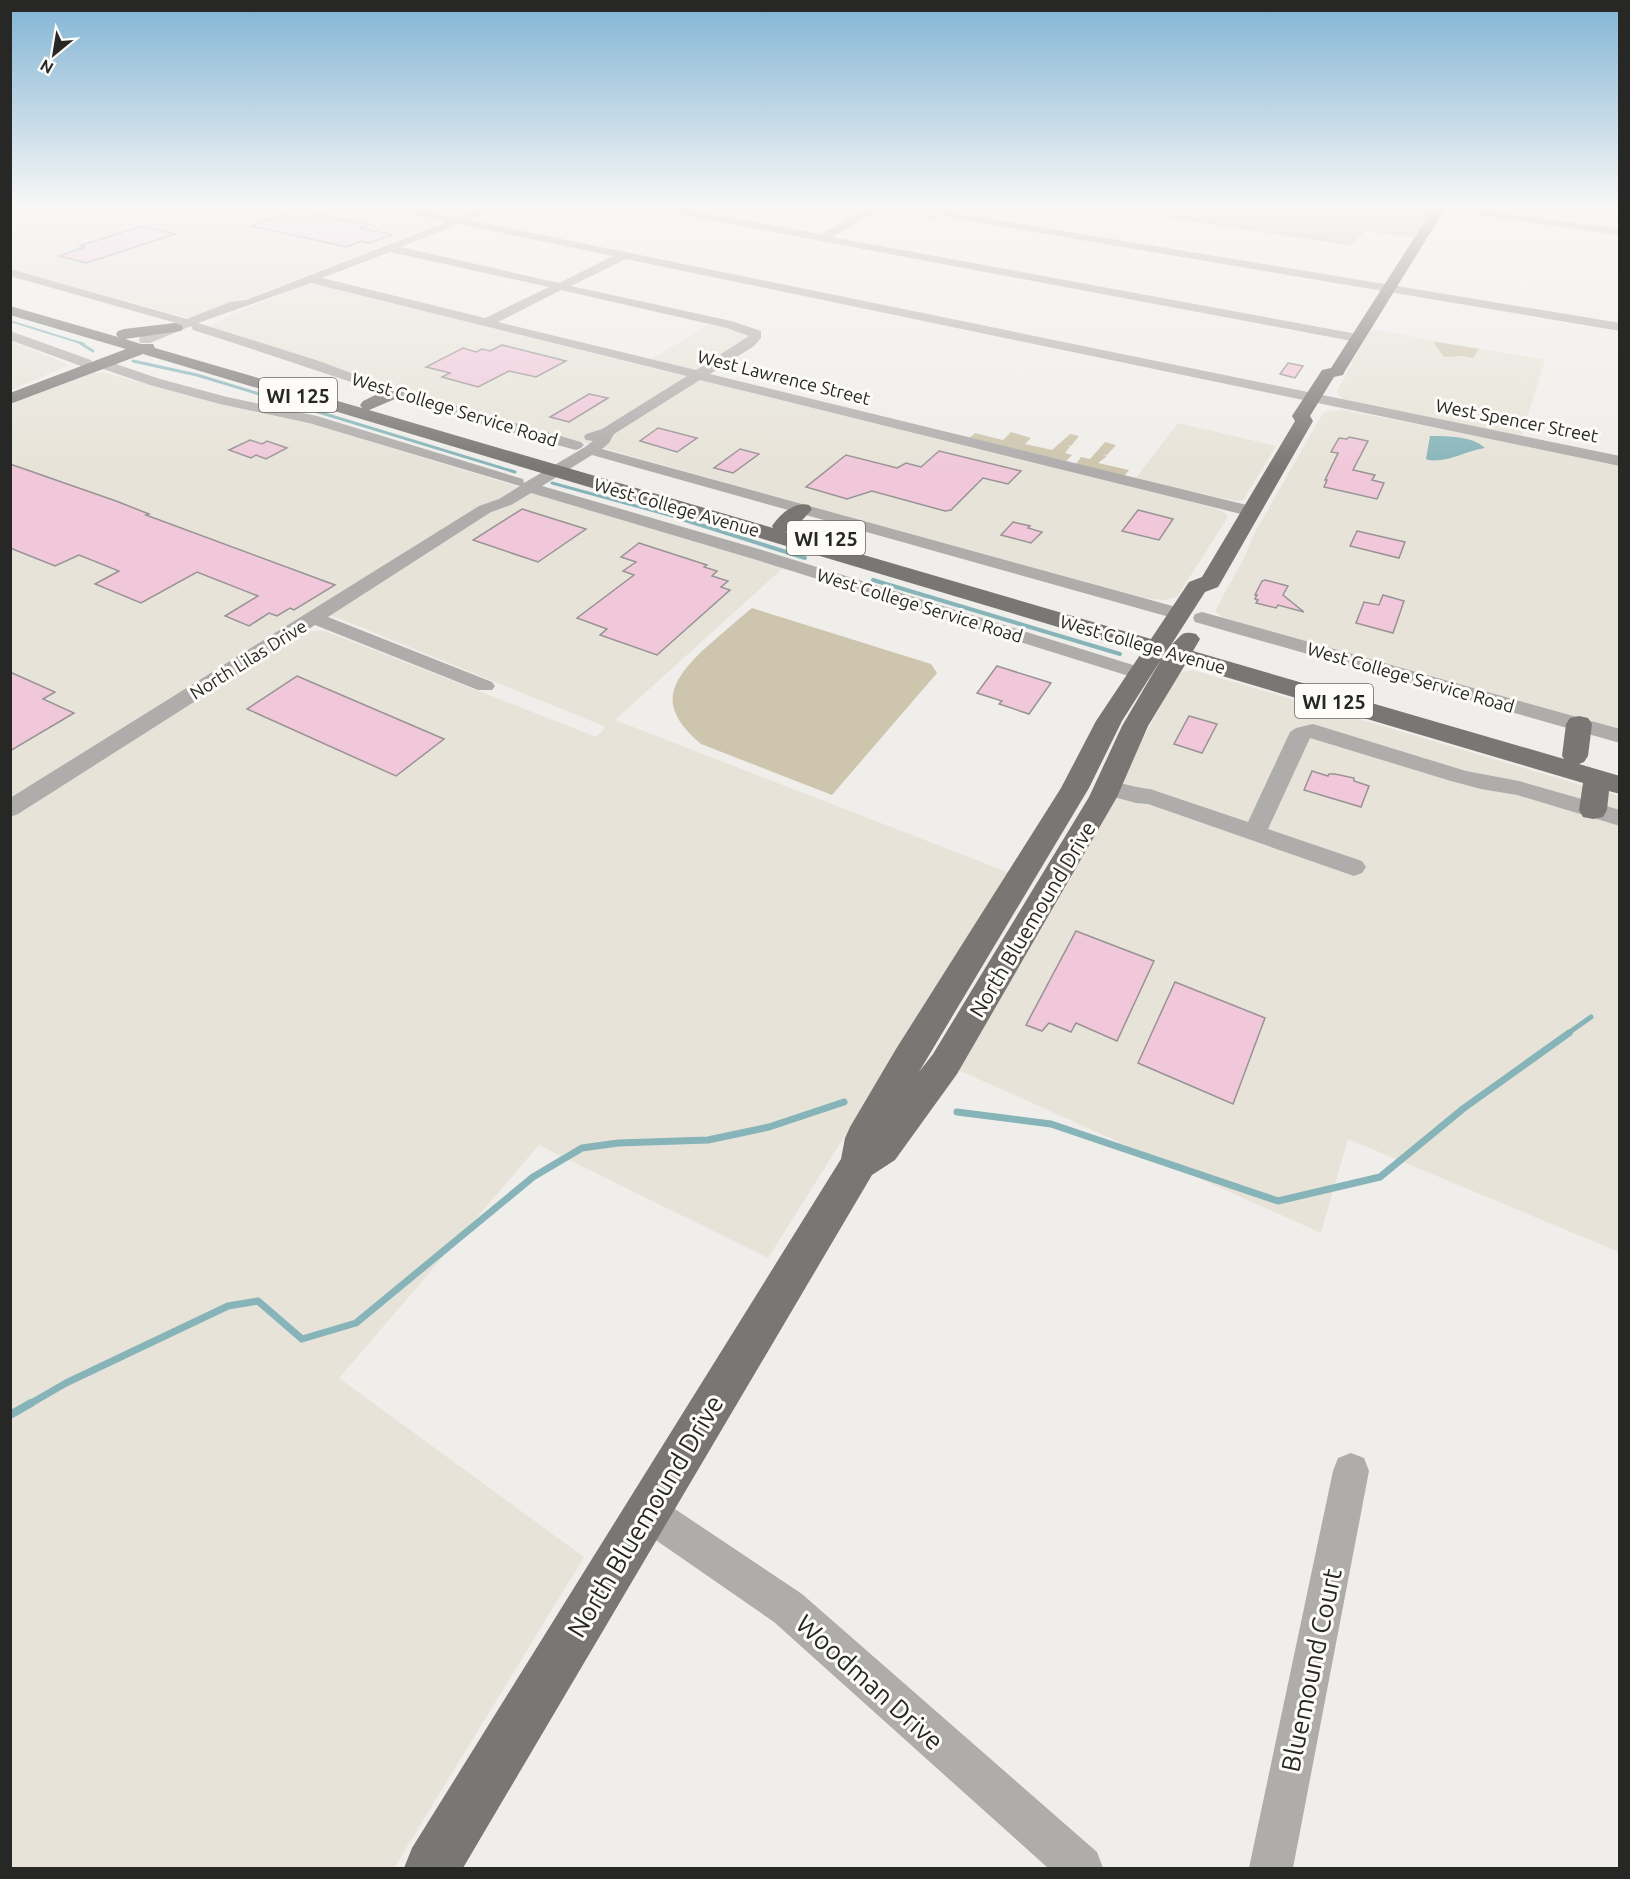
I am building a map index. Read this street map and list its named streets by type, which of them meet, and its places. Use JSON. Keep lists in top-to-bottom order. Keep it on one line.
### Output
{"streets":{"main road":["WI 125","West College Avenue","North Bluemound Drive"],"street":["West Lawrence Street","West College Service Road","West Spencer Street","North Lilas Drive","Bluemound Court","Woodman Drive"]},"crossings":[["West Lawrence Street","North Lilas Drive"],["West College Service Road","West College Avenue"],["West College Service Road","North Lilas Drive"],["West College Service Road","North Bluemound Drive"],["West College Avenue","North Lilas Drive"],["West College Avenue","North Bluemound Drive"],["North Bluemound Drive","Woodman Drive"]],"north":"bottom left"}
